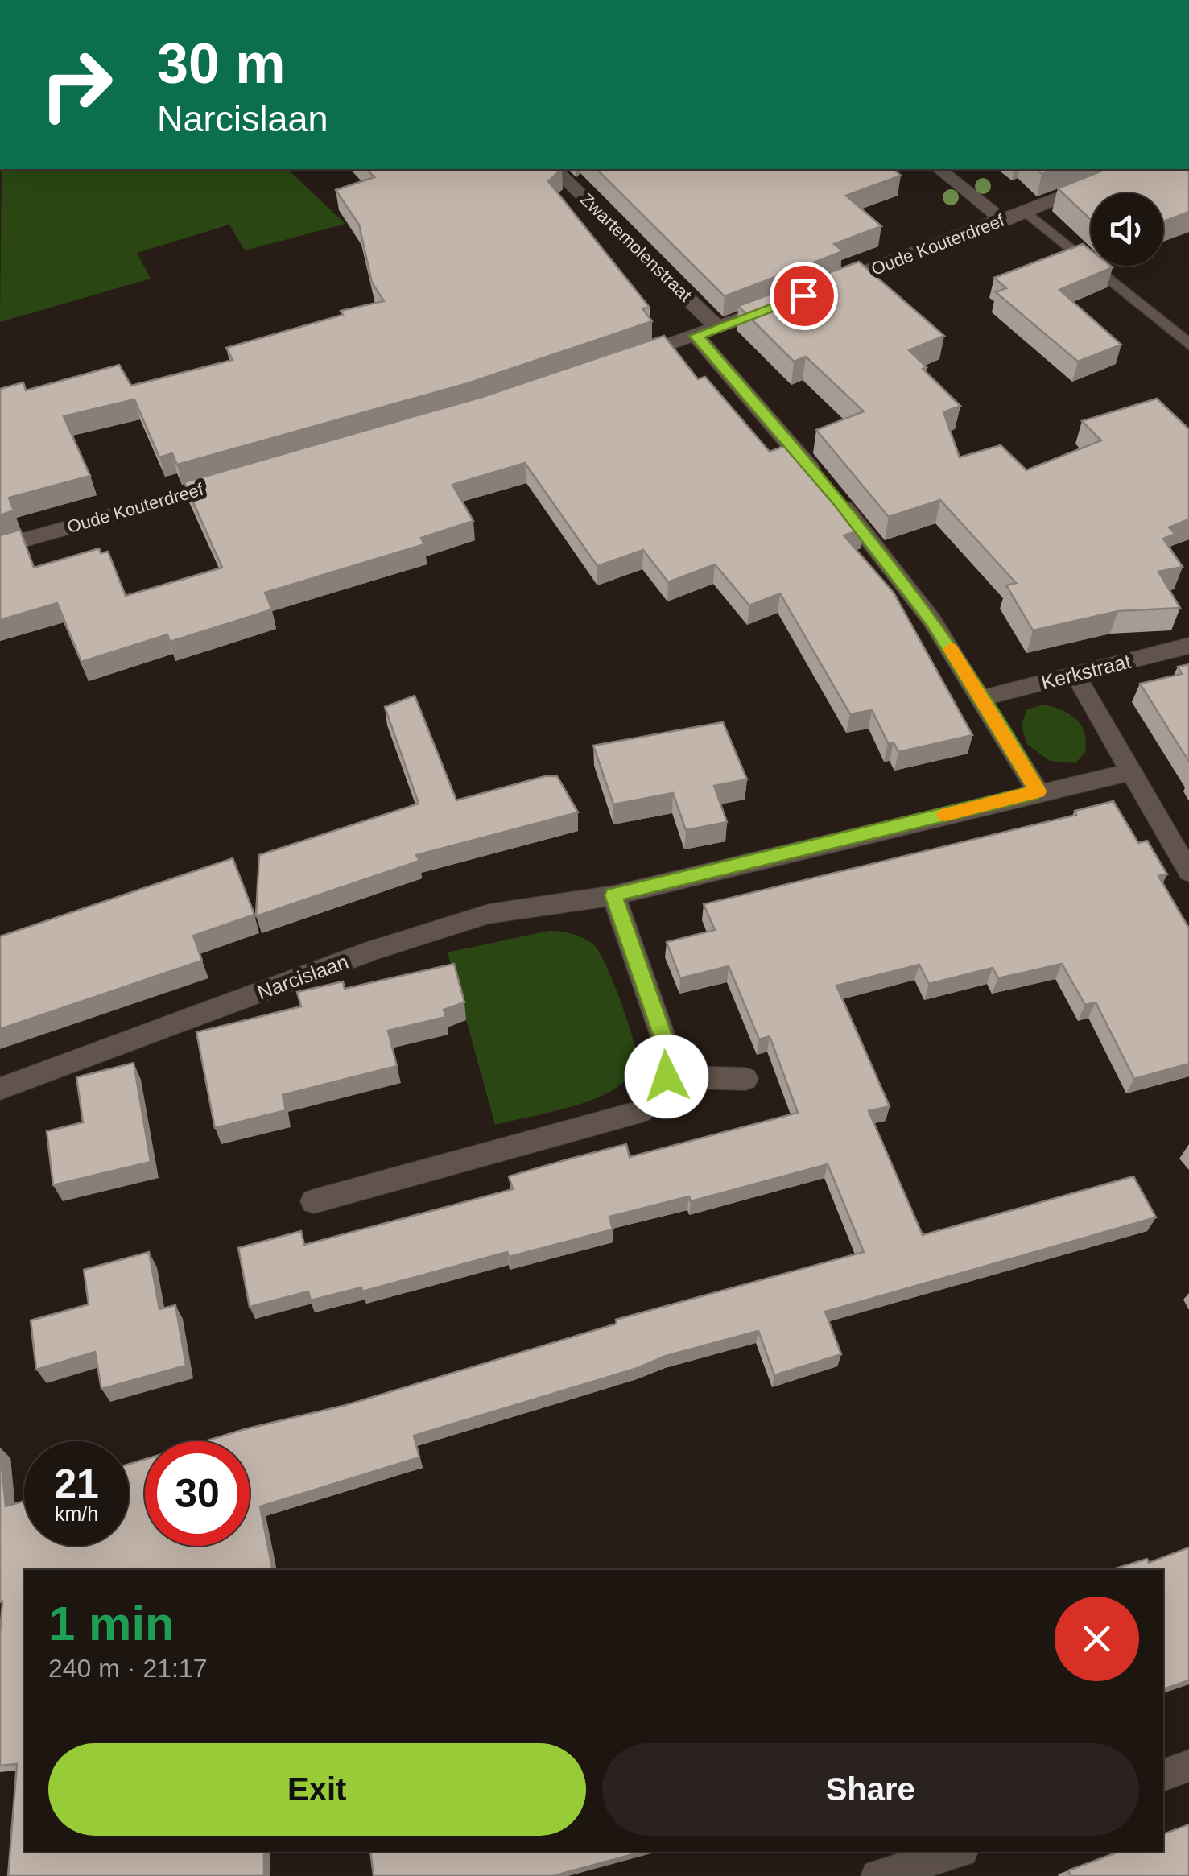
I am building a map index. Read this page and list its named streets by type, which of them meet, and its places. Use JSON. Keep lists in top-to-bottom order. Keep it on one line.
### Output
{"streets":{"street":["Oude Kouterdreef","Zwartemolenstraat","Kerkstraat","Narcislaan"]},"page":{"turn":["30 m","Narcislaan"],"speed":"21 km/h","limit":"30","heading":["1 min","240 m · 21:17"],"buttons":["Exit","Share"]}}
